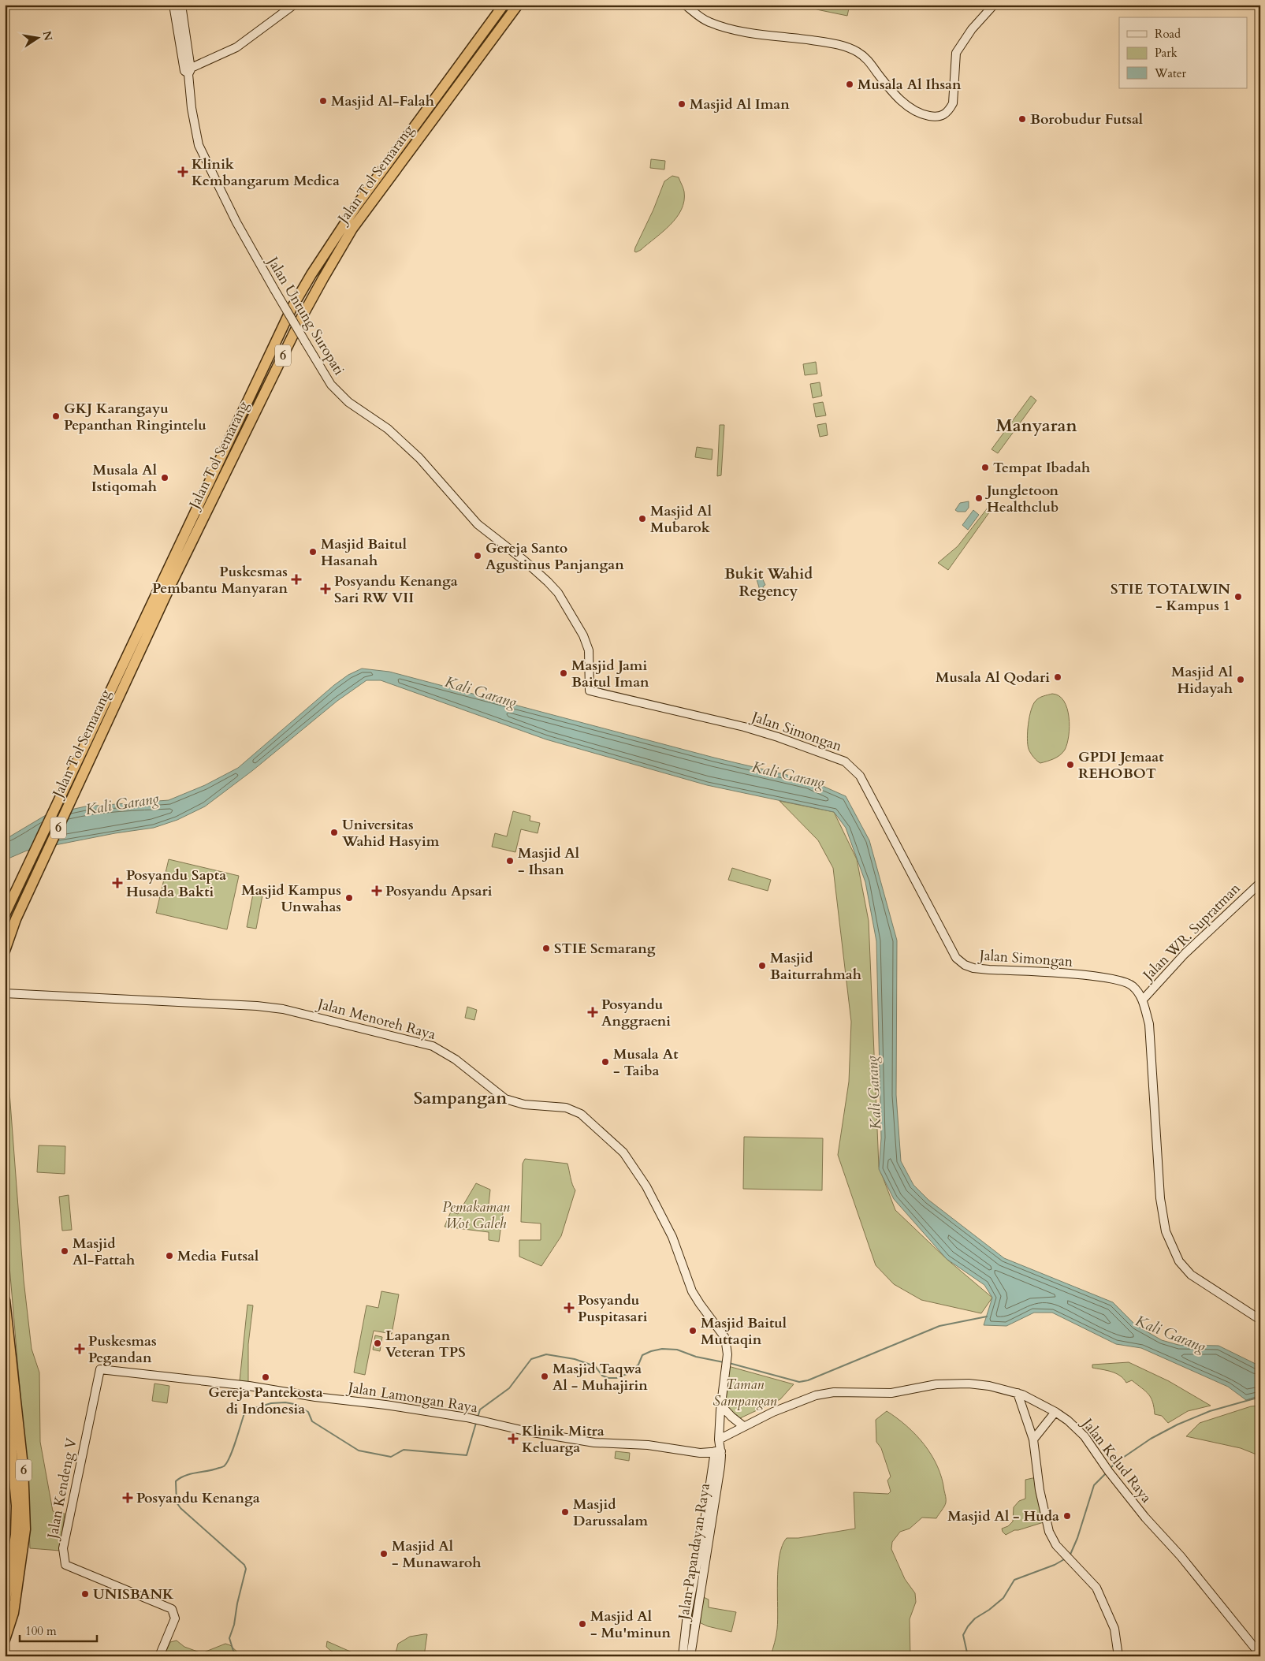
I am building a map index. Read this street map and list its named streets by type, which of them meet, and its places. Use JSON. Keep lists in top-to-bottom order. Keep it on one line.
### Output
{"streets":{"highway":["Jalan Tol Semarang","6"],"main road":["Jalan Untung Suropati","Jalan Simongan","Jalan WR. Supratman","Jalan Menoreh Raya","Jalan Lamongan Raya","Jalan Kelud Raya","Jalan Kendeng V","Jalan Papandayan Raya"]},"crossings":[["Jalan Untung Suropati","Jalan Simongan"],["Jalan Simongan","Jalan WR. Supratman"],["Jalan Menoreh Raya","Jalan Lamongan Raya"],["Jalan Menoreh Raya","Jalan Kelud Raya"],["Jalan Menoreh Raya","Jalan Papandayan Raya"],["Jalan Lamongan Raya","Jalan Kelud Raya"],["Jalan Lamongan Raya","Jalan Kendeng V"],["Jalan Lamongan Raya","Jalan Papandayan Raya"],["Jalan Kelud Raya","Jalan Papandayan Raya"]],"districts":["Manyaran","Bukit Wahid Regency","Sampangan"],"water":["Kali Garang"],"parks":["Pemakaman Wot Galeh","Taman Sampangan"],"places":{"other":["Musala Al Ihsan","Masjid Al-Falah","Masjid Al Iman","Borobudur Futsal","GKJ Karangayu Pepanthan Ringintelu","Tempat Ibadah","Musala Al Istiqomah","Jungletoon Healthclub","Masjid Al Mubarok","Masjid Baitul Hasanah","Gereja Santo Agustinus Panjangan","STIE TOTALWIN - Kampus 1","Masjid Jami Baitul Iman","Musala Al Qodari","Masjid Al Hidayah","GPDI Jemaat REHOBOT","Universitas Wahid Hasyim","Masjid Al - Ihsan","Masjid Kampus Unwahas","STIE Semarang","Masjid Baiturrahmah","Musala At - Taiba","Masjid Al-Fattah","Media Futsal","Masjid Baitul Muttaqin","Lapangan Veteran TPS","Masjid Taqwa Al - Muhajirin","Gereja Pantekosta di Indonesia","Masjid Darussalam","Masjid Al - Huda","Masjid Al - Munawaroh","UNISBANK","Masjid Al - Mu'minun"],"health":["Klinik Kembangarum Medica","Puskesmas Pembantu Manyaran","Posyandu Kenanga Sari RW VII","Posyandu Sapta Husada Bakti","Posyandu Apsari","Posyandu Anggraeni","Posyandu Puspitasari","Puskesmas Pegandan","Klinik Mitra Keluarga","Posyandu Kenanga"]},"legend":["Road","Park","Water"],"scale_bar":"100 m","north":"right"}
